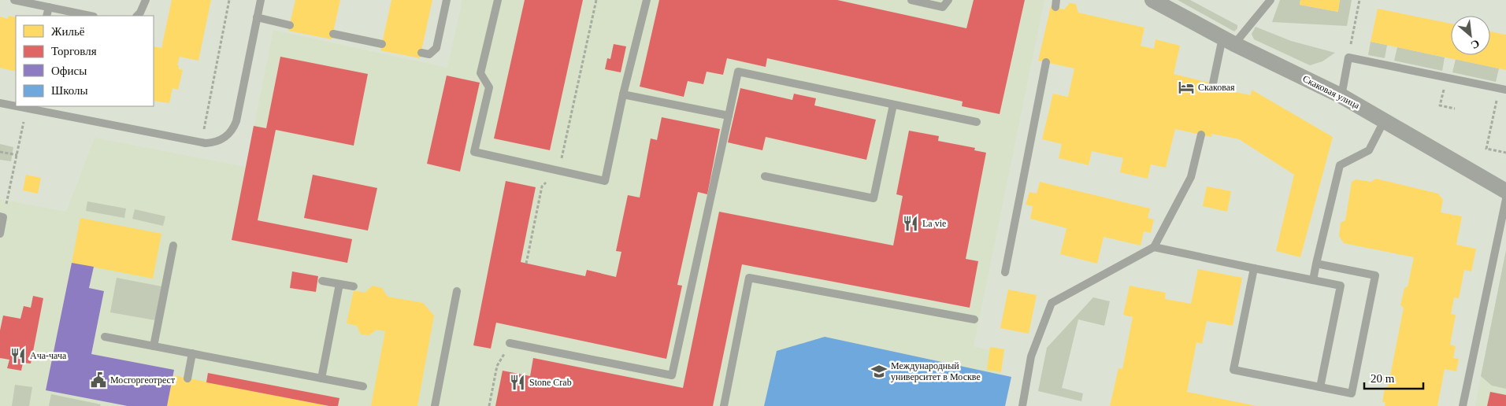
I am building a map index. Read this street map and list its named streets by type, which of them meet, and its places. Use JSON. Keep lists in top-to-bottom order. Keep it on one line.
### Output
{"streets":{"street":["Скаковая улица"]},"places":{"hotel":["Скаковая"],"restaurant":["La vie","Ача-чача","Stone Crab"],"school or university":["Международный университет в Москве"],"public building":["Мосгоргеотрест"]},"legend":["Жильё","Торговля","Офисы","Школы"],"scale_bar":"20 m","north":"bottom right"}
